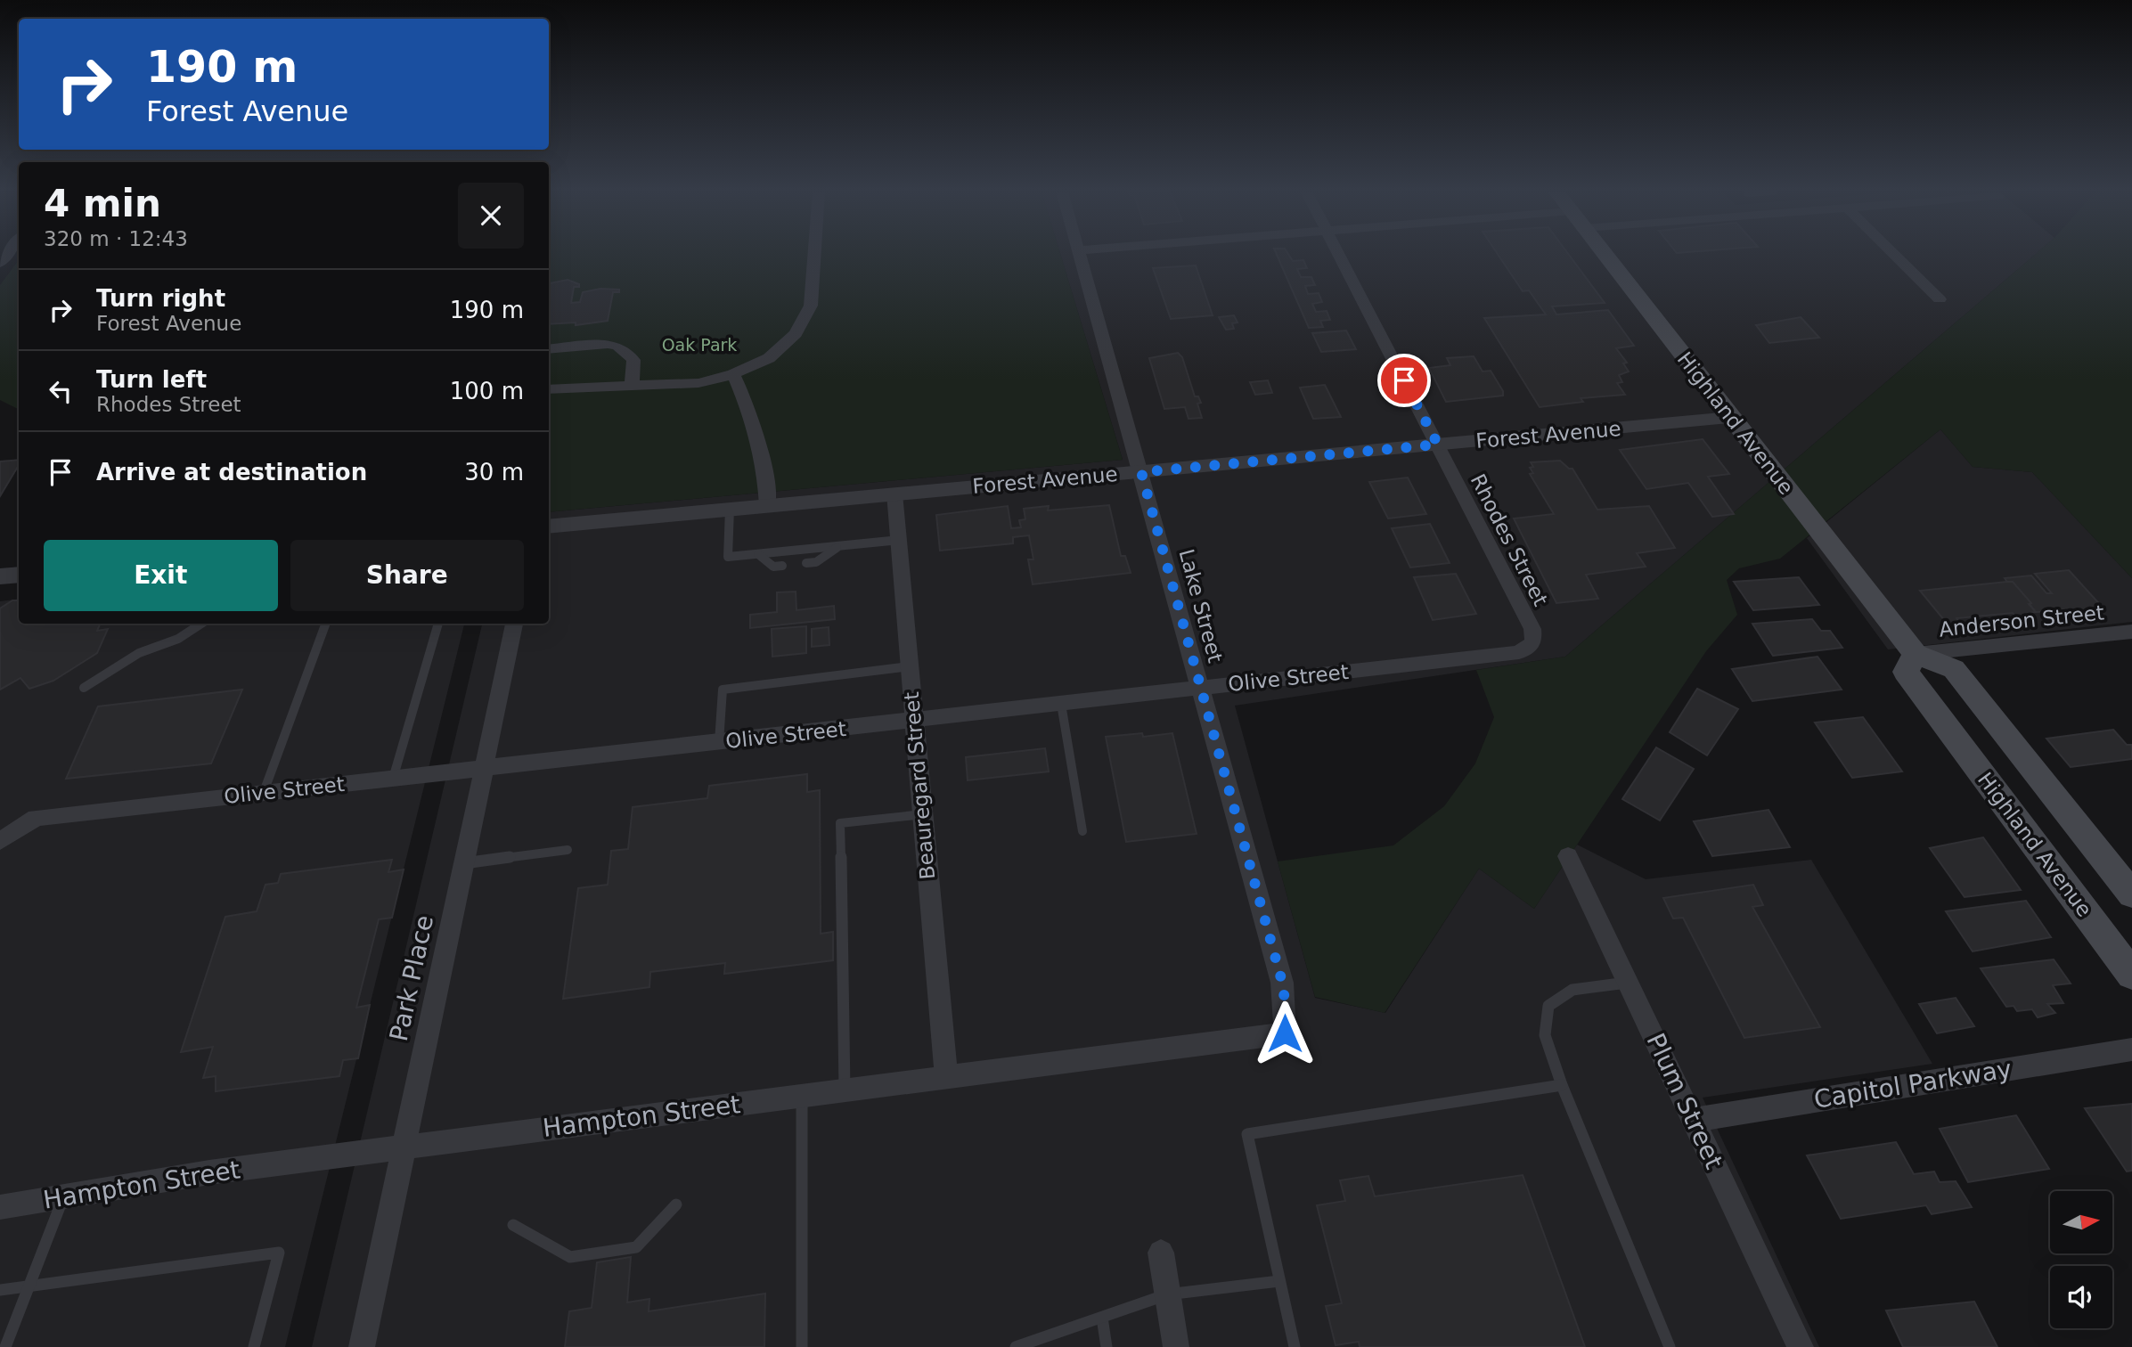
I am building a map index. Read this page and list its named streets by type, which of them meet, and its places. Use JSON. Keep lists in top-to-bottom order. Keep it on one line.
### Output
{"streets":{"main road":["Highland Avenue"],"street":["Forest Avenue","Rhodes Street","Lake Street","Anderson Street","Olive Street","Beauregard Street","Park Place","Capitol Parkway","Plum Street","Hampton Street"]},"crossings":[["Highland Avenue","Forest Avenue"],["Highland Avenue","Anderson Street"],["Forest Avenue","Rhodes Street"],["Forest Avenue","Lake Street"],["Forest Avenue","Beauregard Street"],["Rhodes Street","Olive Street"],["Lake Street","Olive Street"],["Lake Street","Hampton Street"],["Olive Street","Beauregard Street"],["Olive Street","Park Place"],["Beauregard Street","Hampton Street"],["Park Place","Hampton Street"],["Capitol Parkway","Plum Street"]],"parks":["Oak Park"],"north":"right","page":{"turn":["190 m","Forest Avenue"],"heading":["4 min","320 m · 12:43"],"list":[{"name":"Turn right","note":"Forest Avenue","value":"190 m"},{"name":"Turn left","note":"Rhodes Street","value":"100 m"},{"name":"Arrive at destination","value":"30 m"}],"buttons":["Exit","Share"]}}
